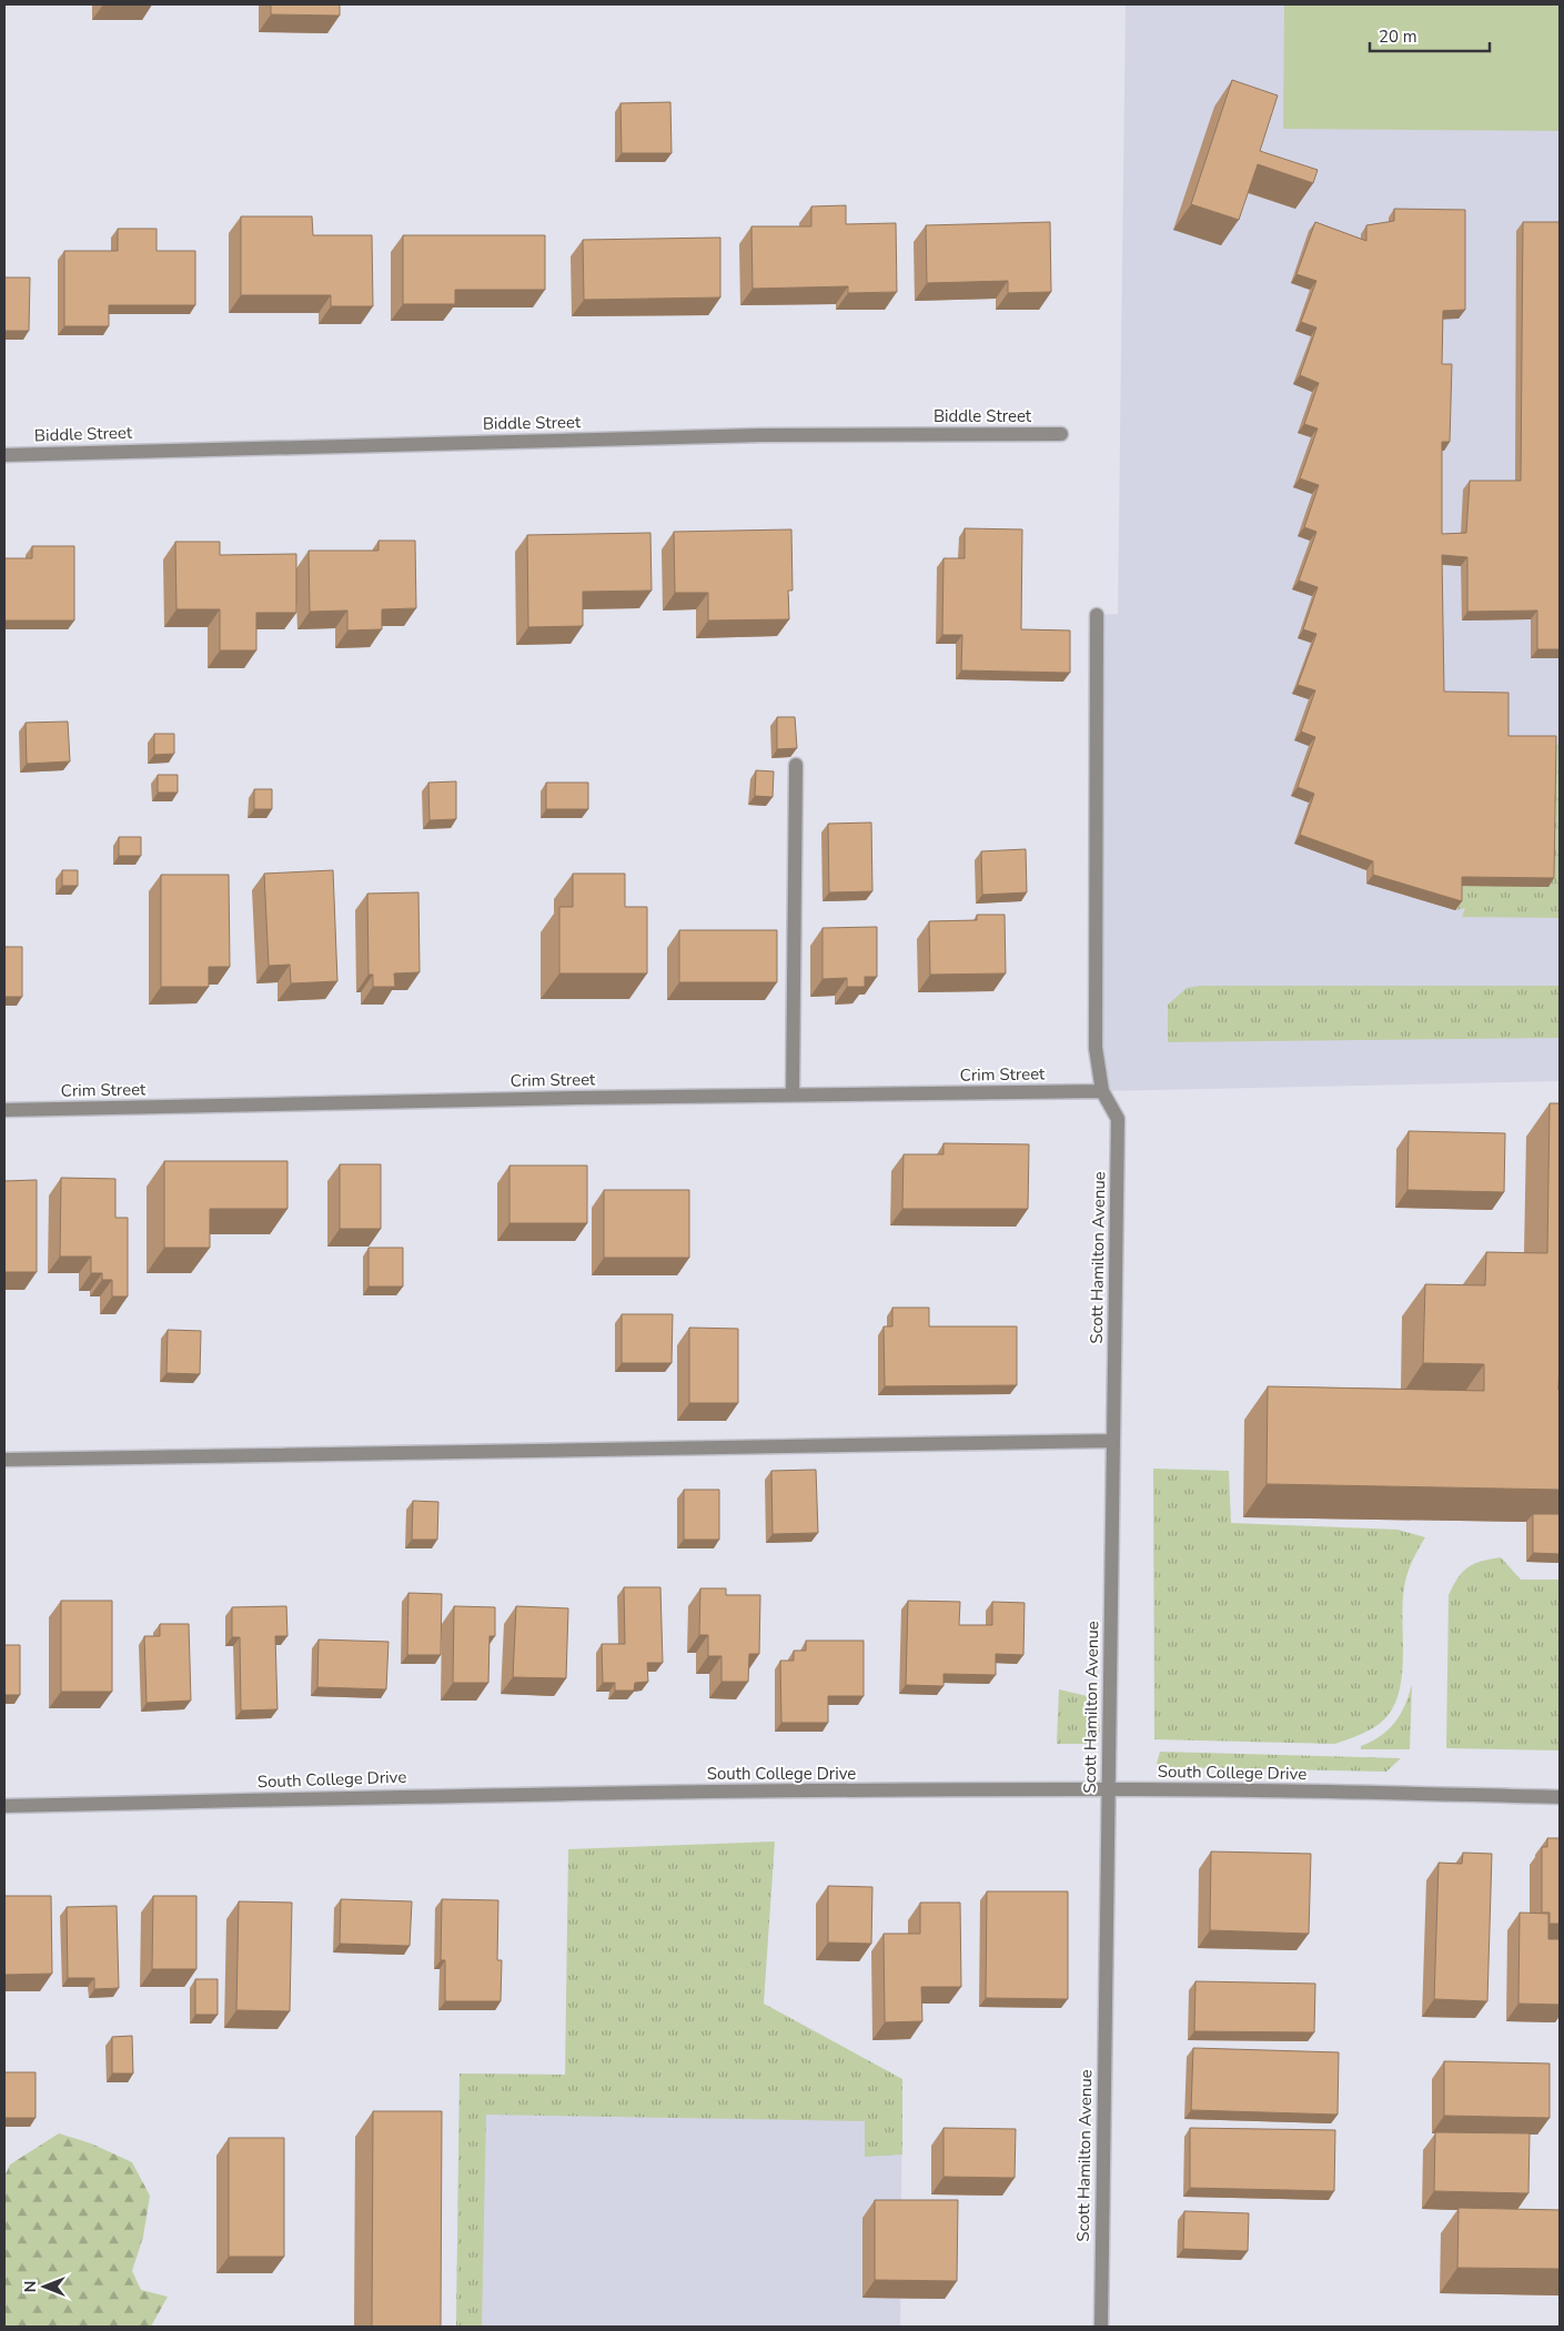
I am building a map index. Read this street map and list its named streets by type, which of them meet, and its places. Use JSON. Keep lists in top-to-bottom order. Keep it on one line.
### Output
{"streets":{"street":["Biddle Street","Crim Street","Scott Hamilton Avenue","South College Drive"]},"crossings":[["Crim Street","Scott Hamilton Avenue"],["Scott Hamilton Avenue","South College Drive"]],"scale_bar":"20 m","north":"left"}
